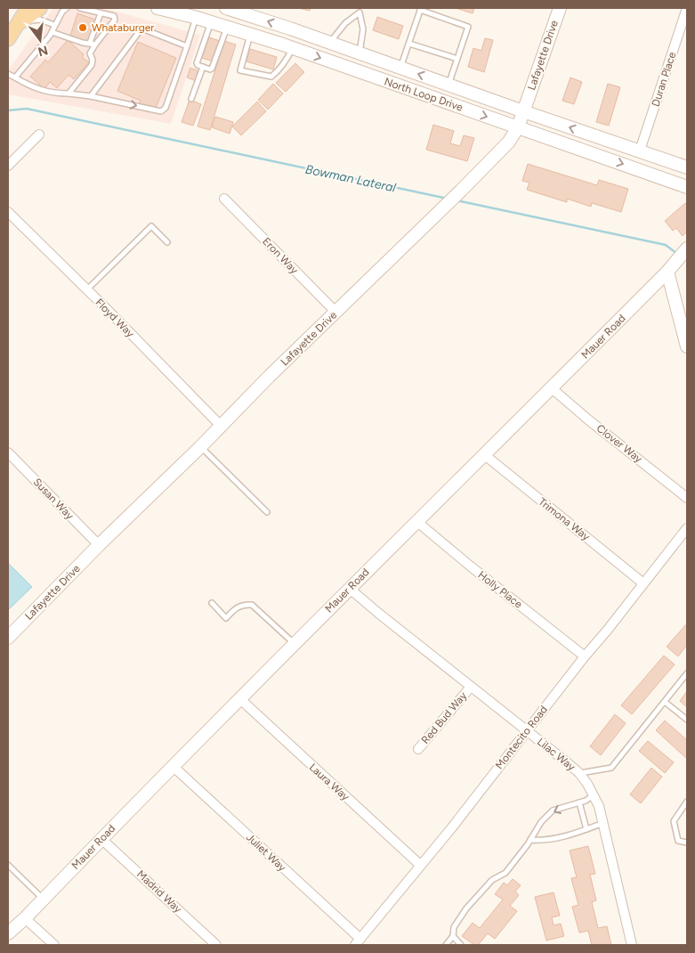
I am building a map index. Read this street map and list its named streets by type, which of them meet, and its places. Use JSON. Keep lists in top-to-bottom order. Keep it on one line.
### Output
{"streets":{"street":["Lafayette Drive","Duran Place","North Loop Drive","Eron Way","Floyd Way","Mauer Road","Clover Way","Susan Way","Trimona Way","Holly Place","Red Bud Way","Montecito Road","Lilac Way","Laura Way","Juliet Way","Madrid Way"]},"crossings":[["Lafayette Drive","North Loop Drive"],["Lafayette Drive","Eron Way"],["Lafayette Drive","Floyd Way"],["Lafayette Drive","Susan Way"],["Duran Place","North Loop Drive"],["Mauer Road","Clover Way"],["Mauer Road","Trimona Way"],["Mauer Road","Holly Place"],["Mauer Road","Lilac Way"],["Mauer Road","Laura Way"],["Mauer Road","Juliet Way"],["Mauer Road","Madrid Way"],["Trimona Way","Montecito Road"],["Holly Place","Montecito Road"],["Red Bud Way","Lilac Way"],["Montecito Road","Lilac Way"],["Montecito Road","Laura Way"],["Montecito Road","Juliet Way"]],"water":["Bowman Lateral"],"places":["Whataburger"],"north":"bottom"}
